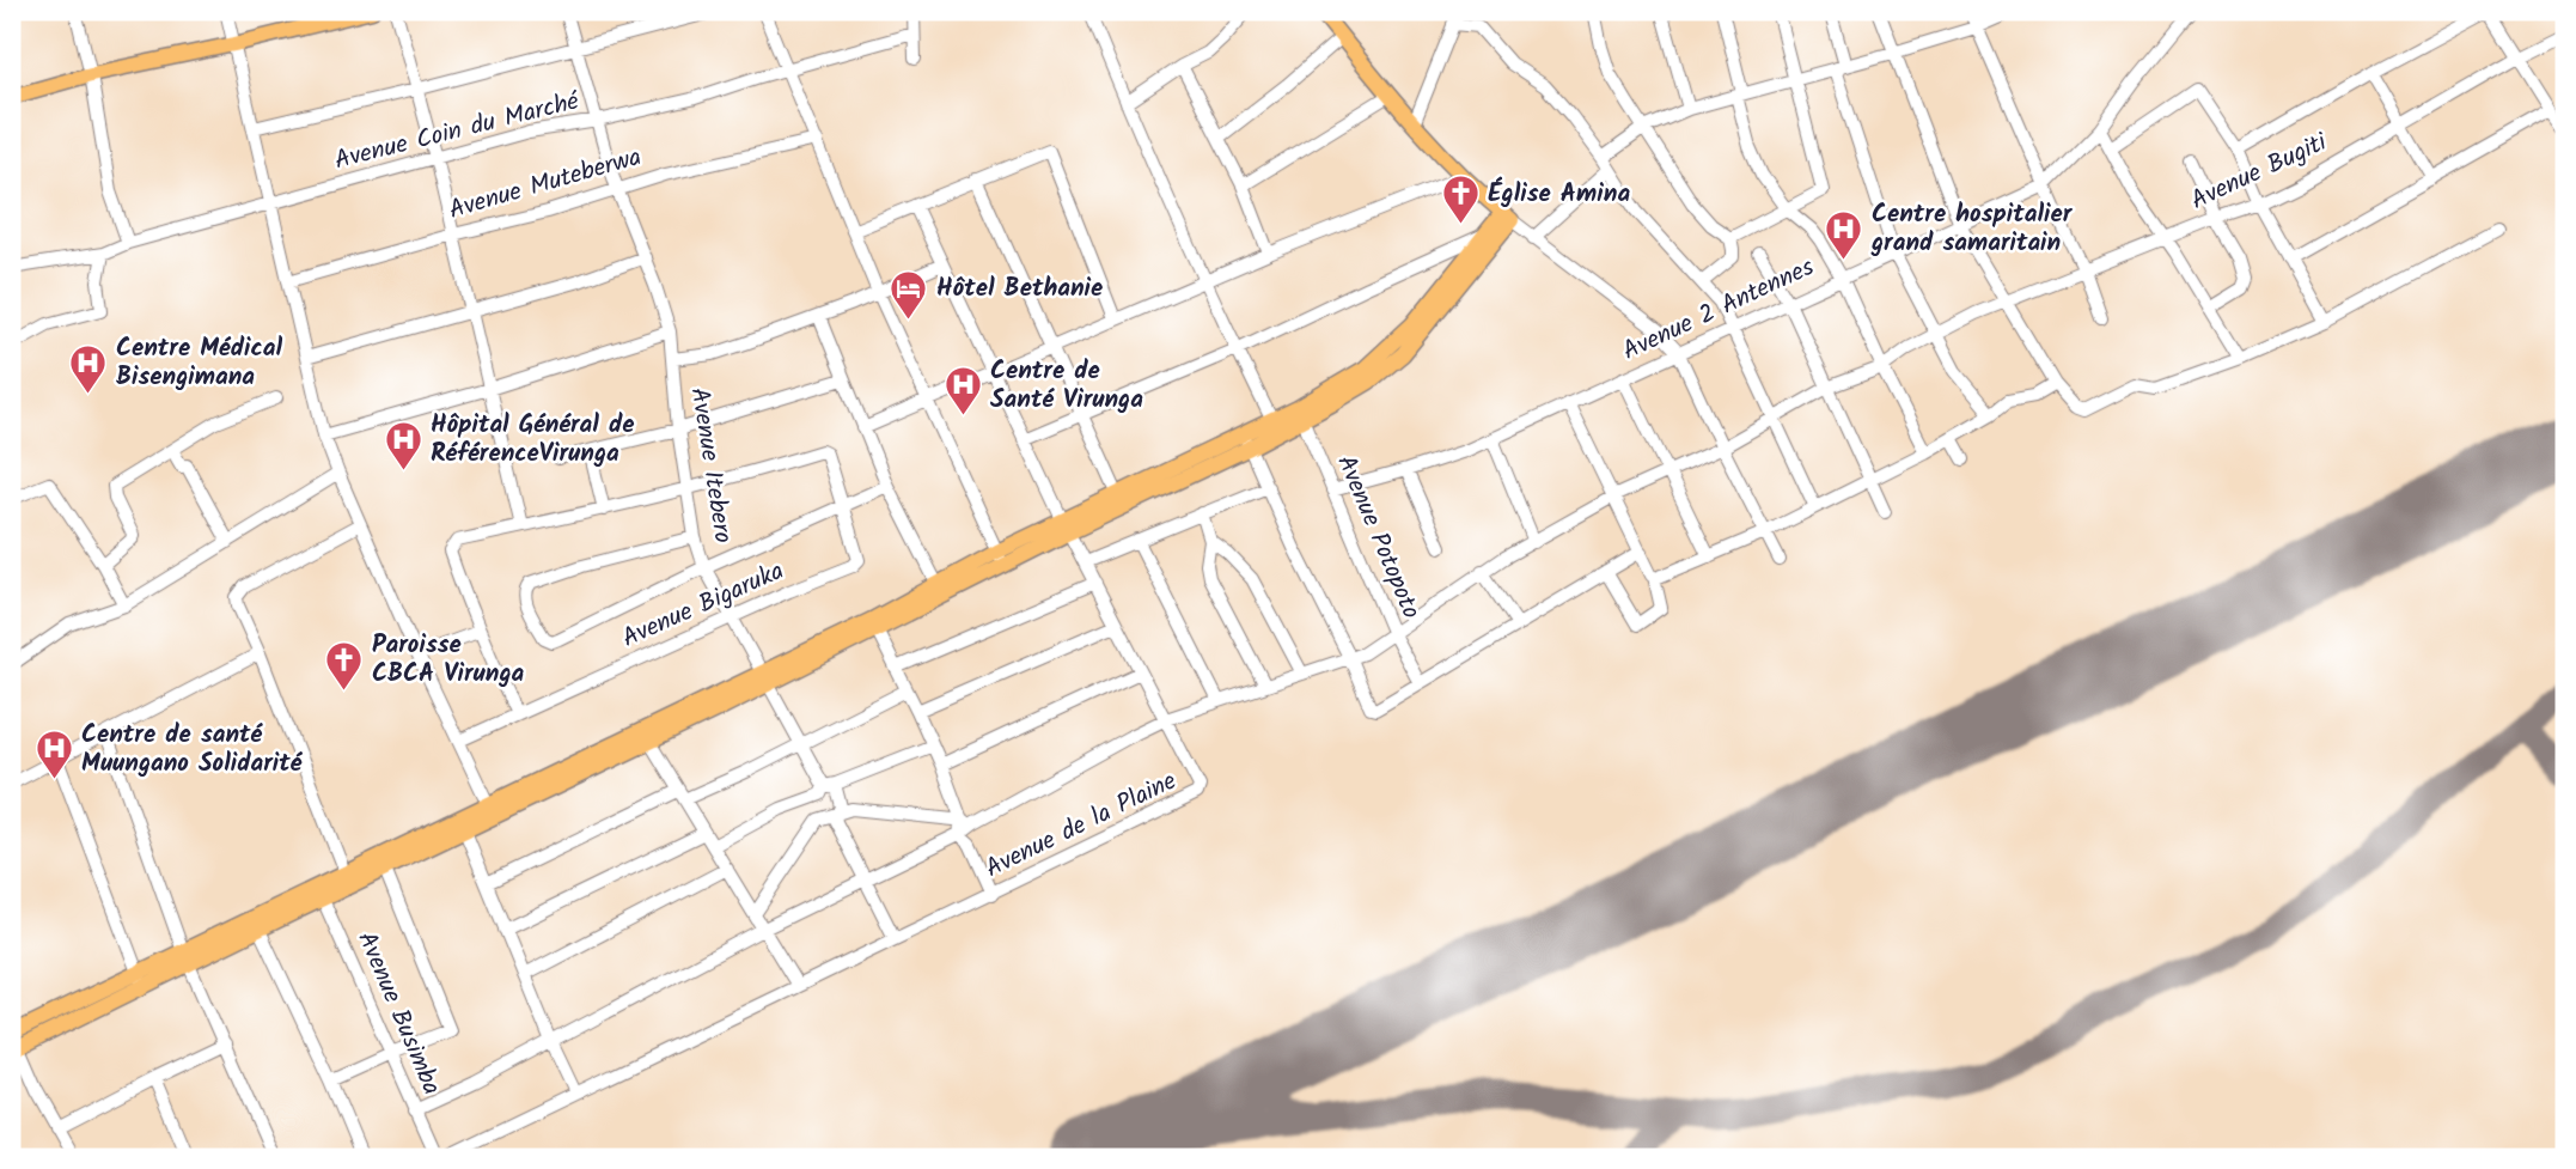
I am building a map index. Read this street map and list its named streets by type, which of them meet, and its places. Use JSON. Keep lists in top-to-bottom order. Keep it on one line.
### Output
{"streets":{"street":["Avenue Coin du Marché","Avenue Bugiti","Avenue Muteberwa","Avenue 2 Antennes","Avenue Itebero","Avenue Potopoto","Avenue Bigaruka","Avenue de la Plaine","Avenue Busimba"]},"crossings":[["Avenue Coin du Marché","Avenue Itebero"],["Avenue Bugiti","Avenue Itebero"],["Avenue Bugiti","Avenue Potopoto"],["Avenue Bugiti","Avenue de la Plaine"],["Avenue Bugiti","Avenue Busimba"],["Avenue Muteberwa","Avenue Itebero"],["Avenue 2 Antennes","Avenue Potopoto"],["Avenue Itebero","Avenue Bigaruka"],["Avenue Itebero","Avenue de la Plaine"],["Avenue de la Plaine","Avenue Busimba"]],"places":{"church":["Église Amina","Paroisse CBCA Virunga"],"hospital":["Centre hospitalier grand samaritain","Centre Médical Bisengimana","Centre de Santé Virunga","Hôpital Général de RéférenceVirunga","Centre de santé Muungano Solidarité"],"hotel":["Hôtel Bethanie"]}}
